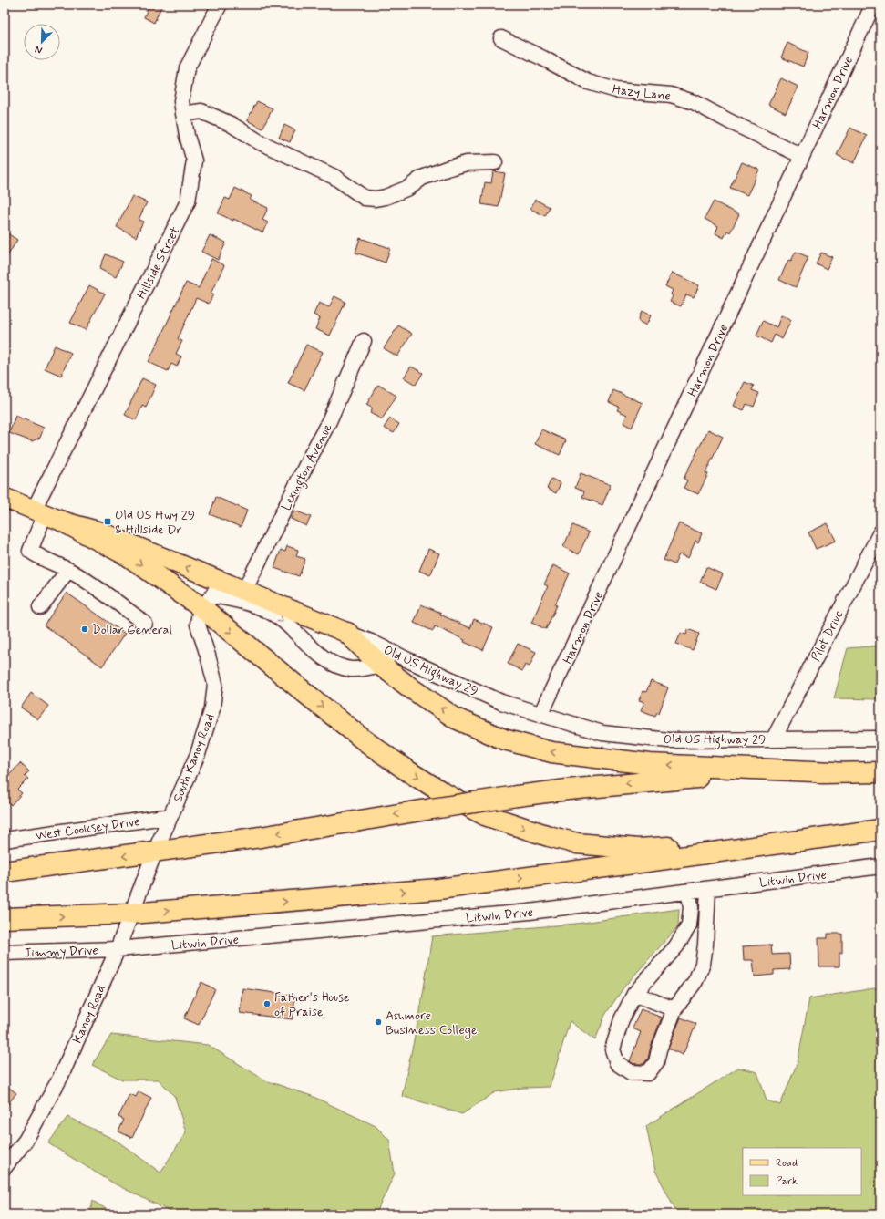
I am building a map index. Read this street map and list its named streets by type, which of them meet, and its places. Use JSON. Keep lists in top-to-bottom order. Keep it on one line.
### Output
{"streets":{"main road":["Old US Highway 29"],"street":["Hazy Lane","Harmon Drive","Hillside Street","Lexington Avenue","Pilot Drive","South Kanoy Road","West Cooksey Drive","Litwin Drive","Jimmy Drive","Kanoy Road"]},"crossings":[["Hazy Lane","Harmon Drive"],["Harmon Drive","Old US Highway 29"],["Hillside Street","Old US Highway 29"],["Lexington Avenue","Old US Highway 29"],["Pilot Drive","Old US Highway 29"],["Old US Highway 29","South Kanoy Road"],["South Kanoy Road","West Cooksey Drive"],["South Kanoy Road","Kanoy Road"],["Litwin Drive","Jimmy Drive"],["Litwin Drive","Kanoy Road"],["Jimmy Drive","Kanoy Road"]],"places":{"transit":["Old US Hwy 29 & Hillside Dr"],"other":["Dollar General","Father's House of Praise","Ashmore Business College"]},"legend":["Road","Park"],"north":"bottom left"}
